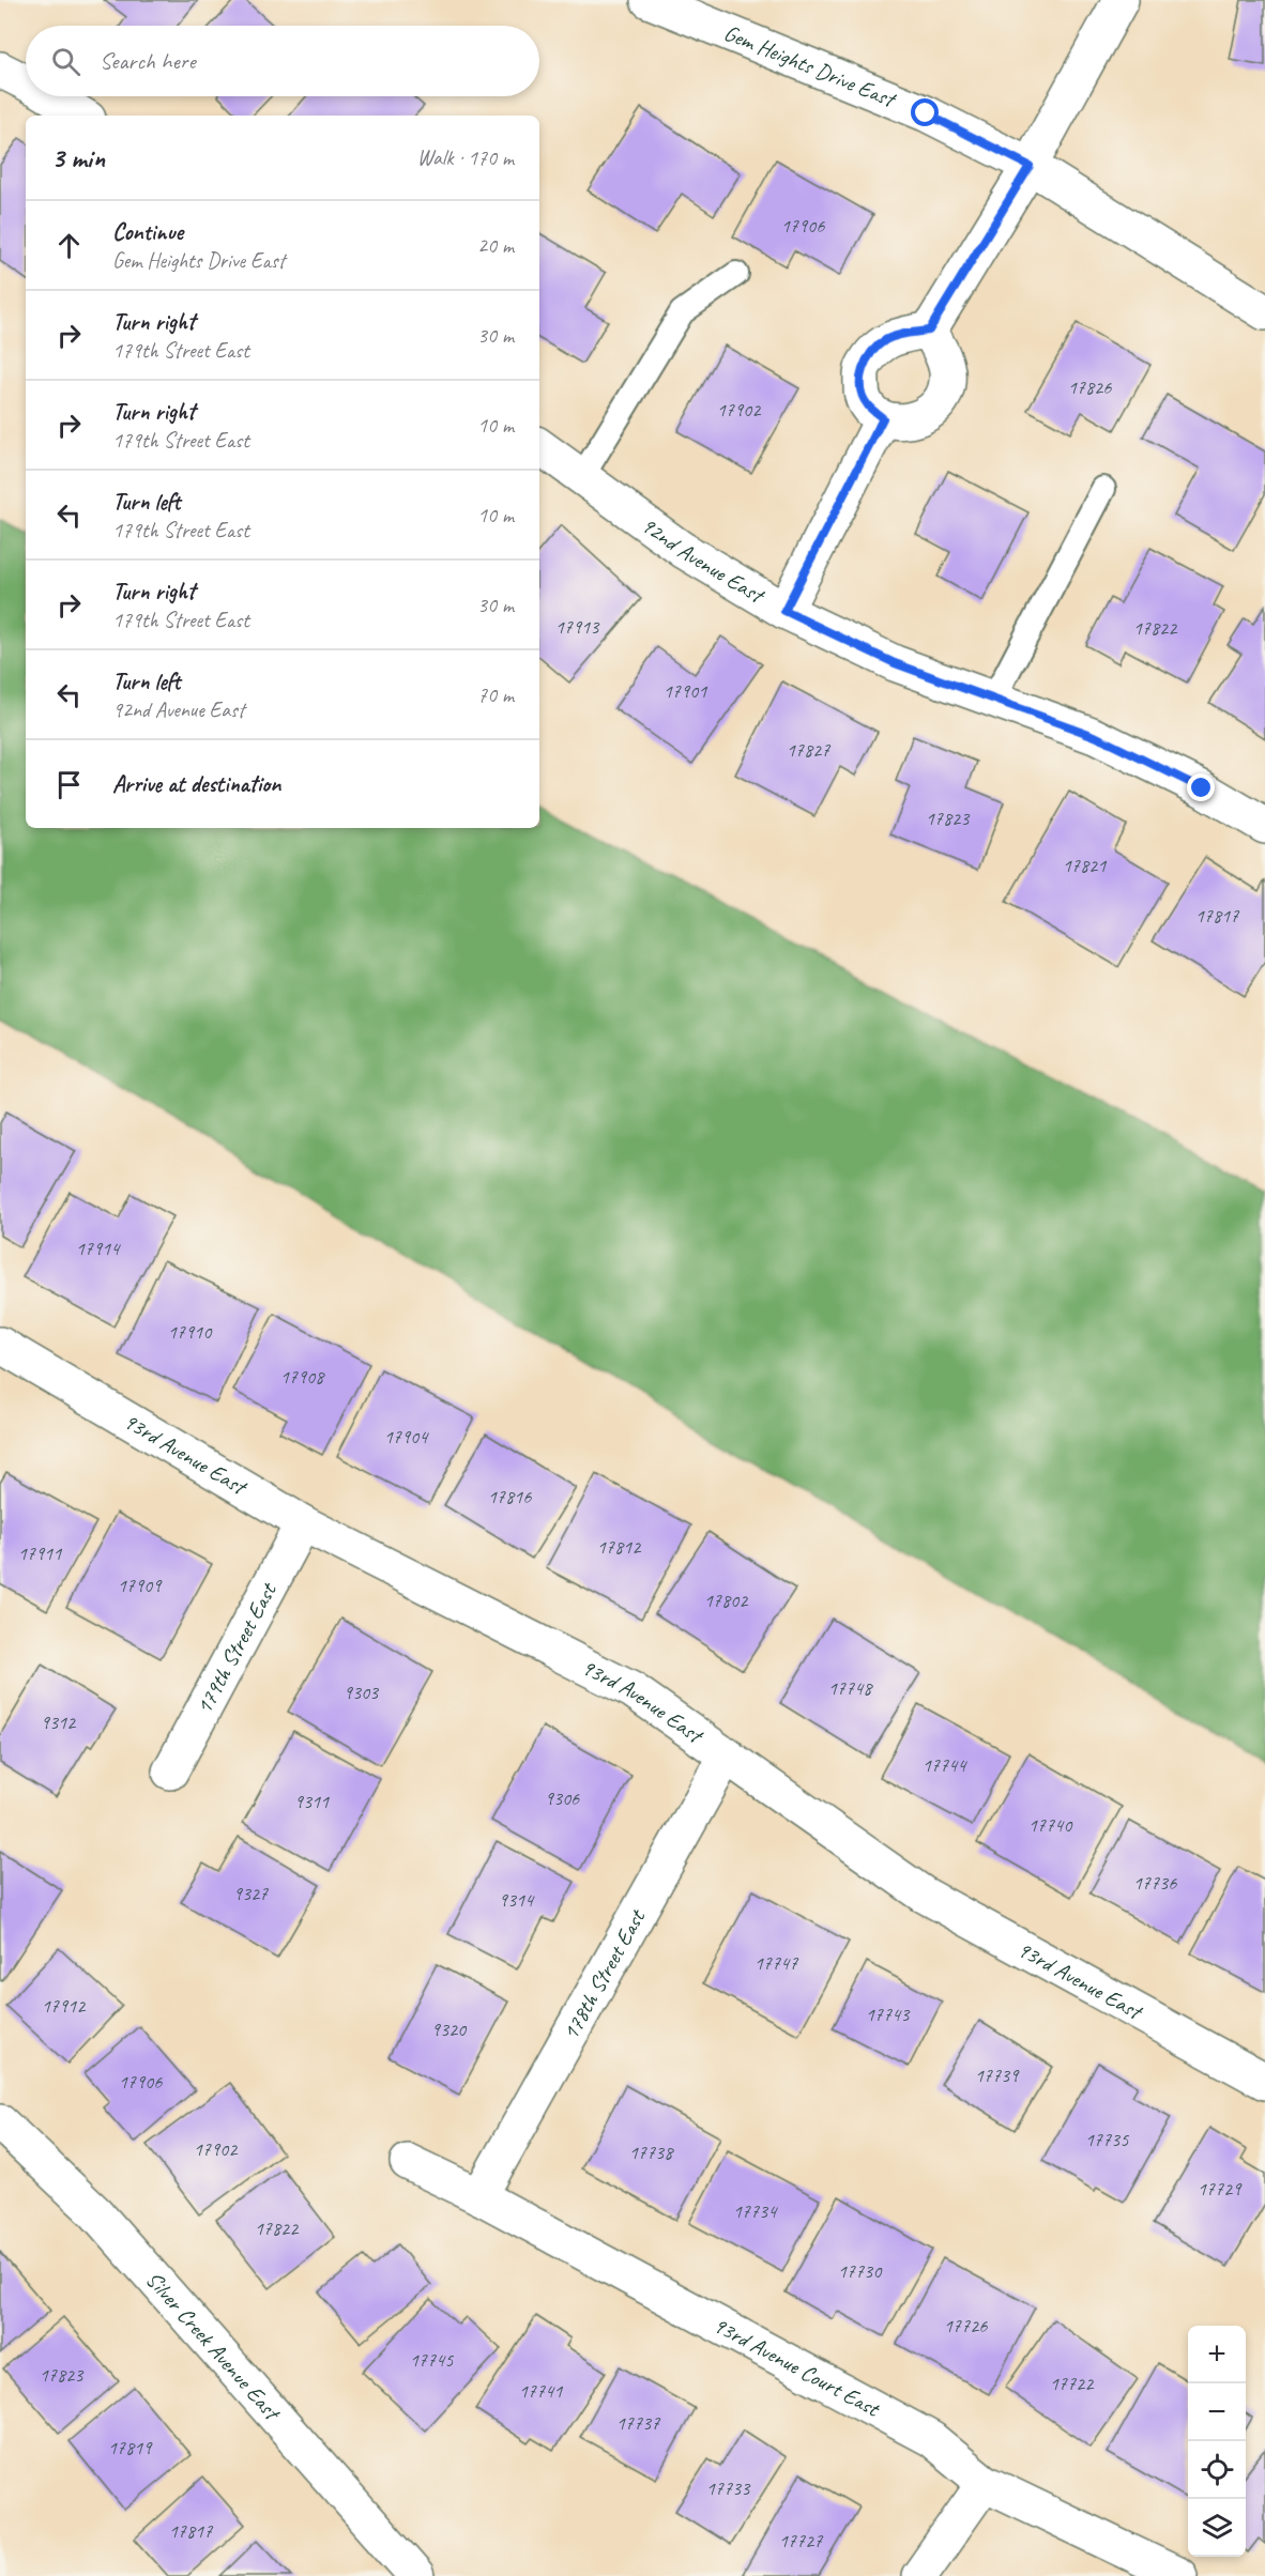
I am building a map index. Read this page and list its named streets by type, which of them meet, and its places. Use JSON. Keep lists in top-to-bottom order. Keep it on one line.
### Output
{"streets":{"street":["Gem Heights Drive East","92nd Avenue East","93rd Avenue East","179th Street East","178th Street East","Silver Creek Avenue East","93rd Avenue Court East"]},"crossings":[["93rd Avenue East","179th Street East"],["93rd Avenue East","178th Street East"],["178th Street East","93rd Avenue Court East"]],"house_numbers":["17906","17826","17902","17913","17822","17901","17827","17823","17821","17817","17914","17910","17908","17904","17816","17812","17911","17909","17802","17748","9303","9312","17744","9306","9311","17740","17736","9327","9314","17747","17912","17743","9320","17739","17906","17735","17902","17738","17729","17734","17822","17730","17726","17745","17823","17722","17741","17737","17819","17733","17817","17727"],"page":{"search":"Search here","heading":["3 min","Walk · 170 m"],"list":[["Continue","Gem Heights Drive East","20 m"],["Turn right","179th Street East","30 m"],["Turn right","179th Street East","10 m"],["Turn left","179th Street East","10 m"],["Turn right","179th Street East","30 m"],["Turn left","92nd Avenue East","70 m"],"Arrive at destination"],"map_buttons":["+","−"]}}
